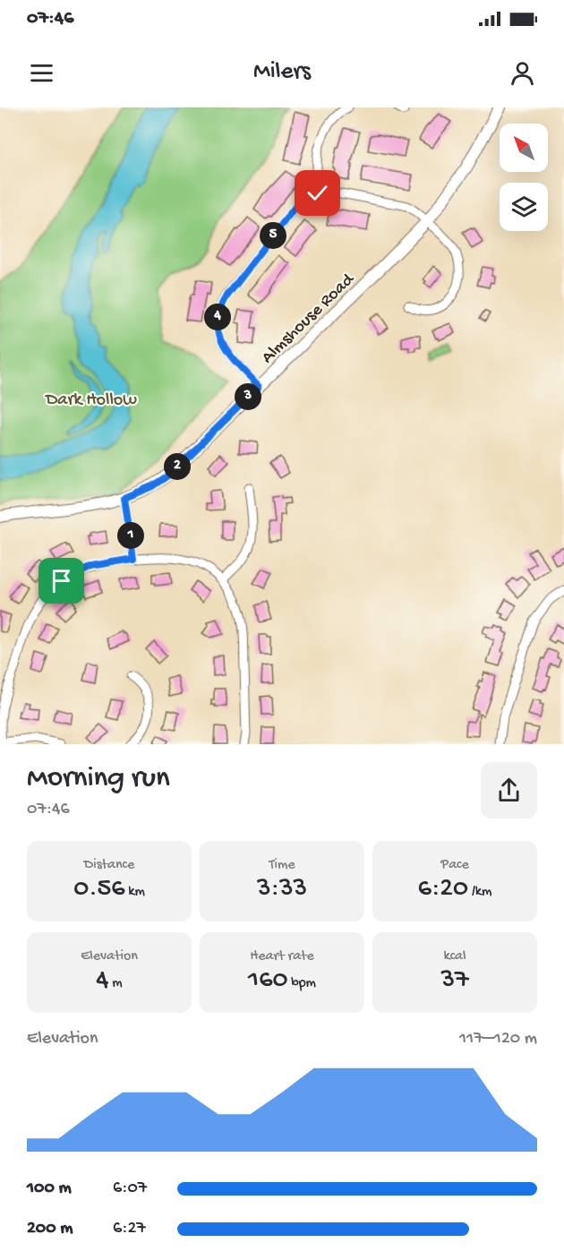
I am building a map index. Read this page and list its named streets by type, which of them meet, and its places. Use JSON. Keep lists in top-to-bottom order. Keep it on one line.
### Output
{"streets":{"main road":["Almshouse Road"]},"parks":["Dark Hollow"],"north":"top left","page":{"status":"07:46","header":"Milers","pins":["5","4","3","2","1"],"heading":["Morning run","07:46"],"stats":[["Distance","0.56 km"],["Time","3:33"],["Pace","6:20 /km"],["Elevation","4 m"],["Heart rate","160 bpm"],["kcal","37"]],"chart":["Elevation","117–120 m"],"list":[{"name":"100 m","note":"6:07"},{"name":"200 m","note":"6:27"}]}}
